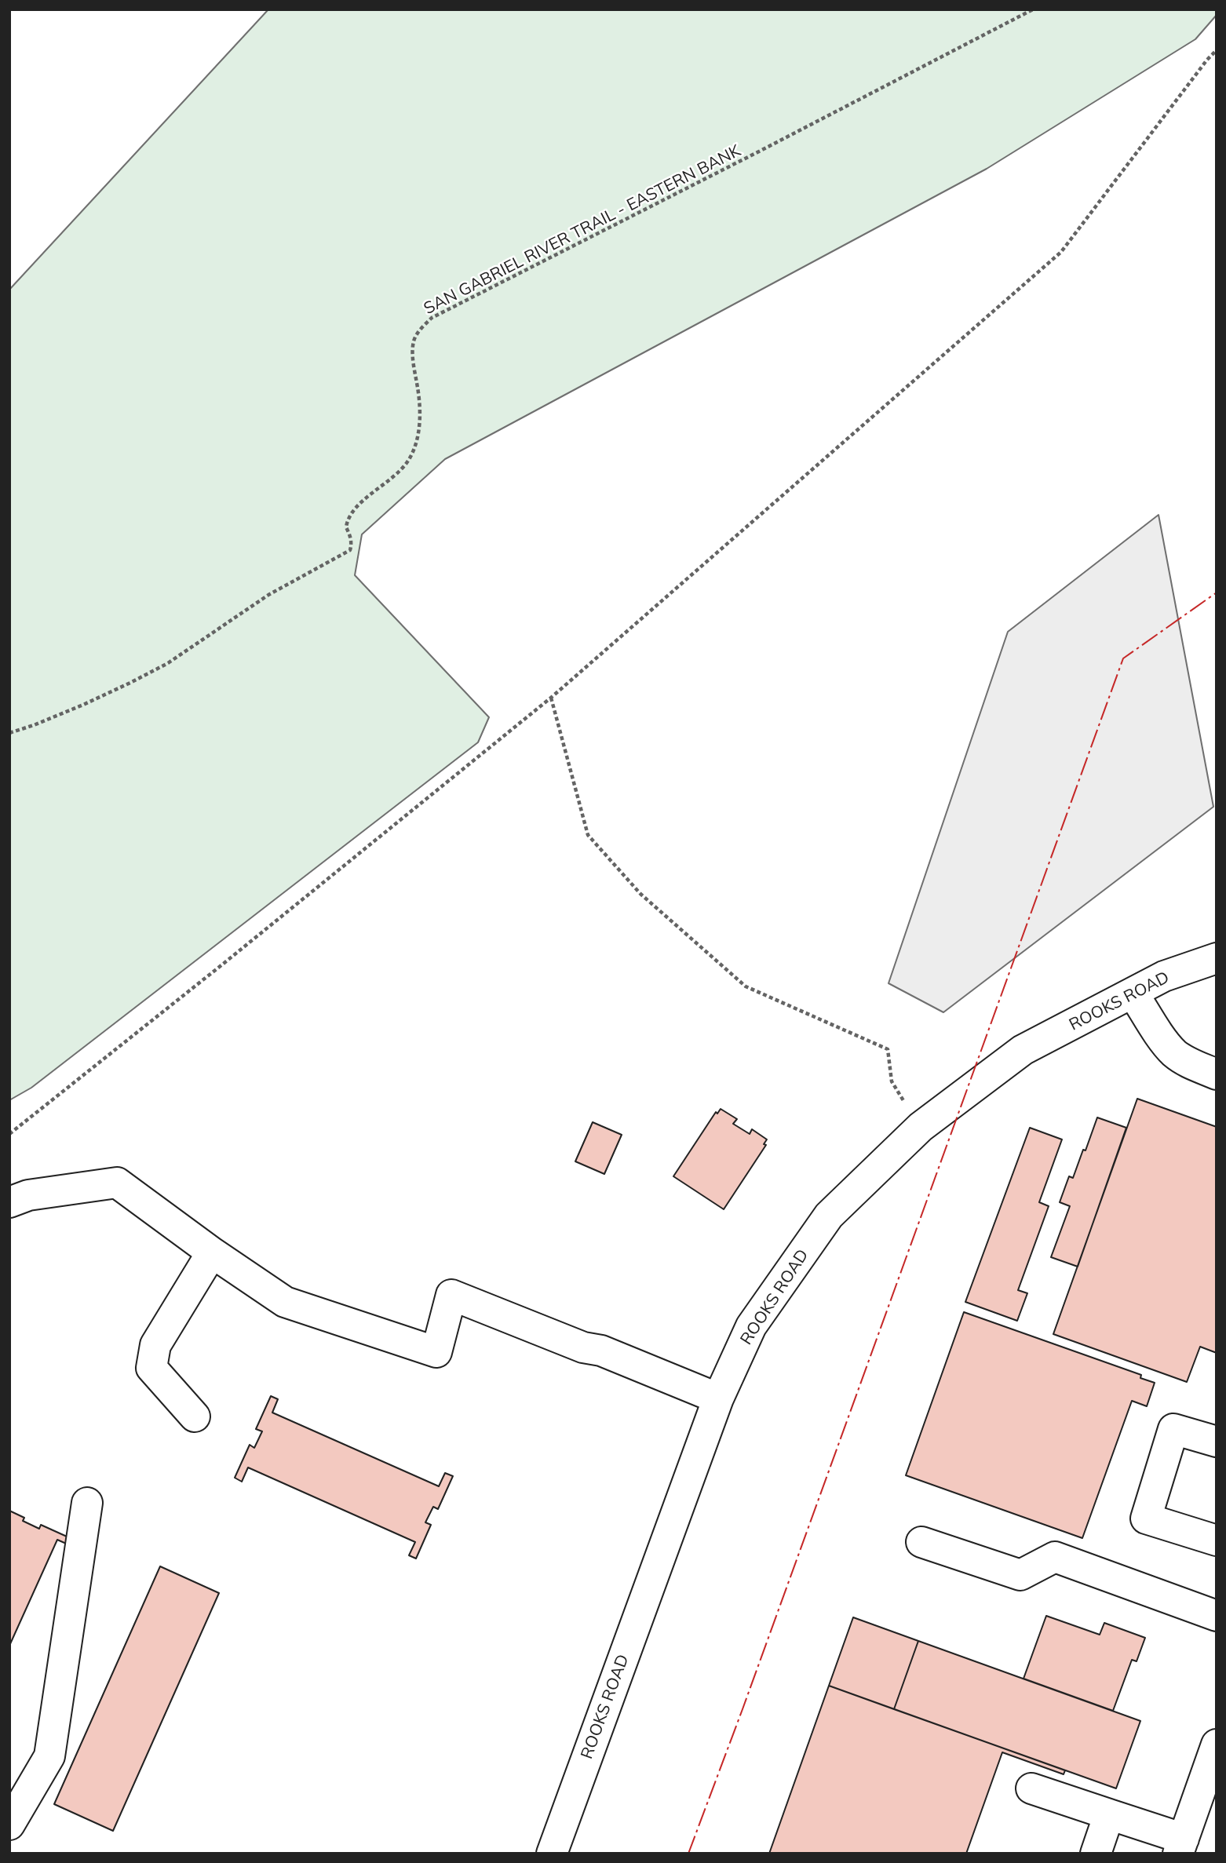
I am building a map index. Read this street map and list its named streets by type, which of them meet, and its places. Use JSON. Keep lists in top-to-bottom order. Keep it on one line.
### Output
{"streets":{"street":["ROOKS ROAD"],"path":["SAN GABRIEL RIVER TRAIL - EASTERN BANK"]}}
